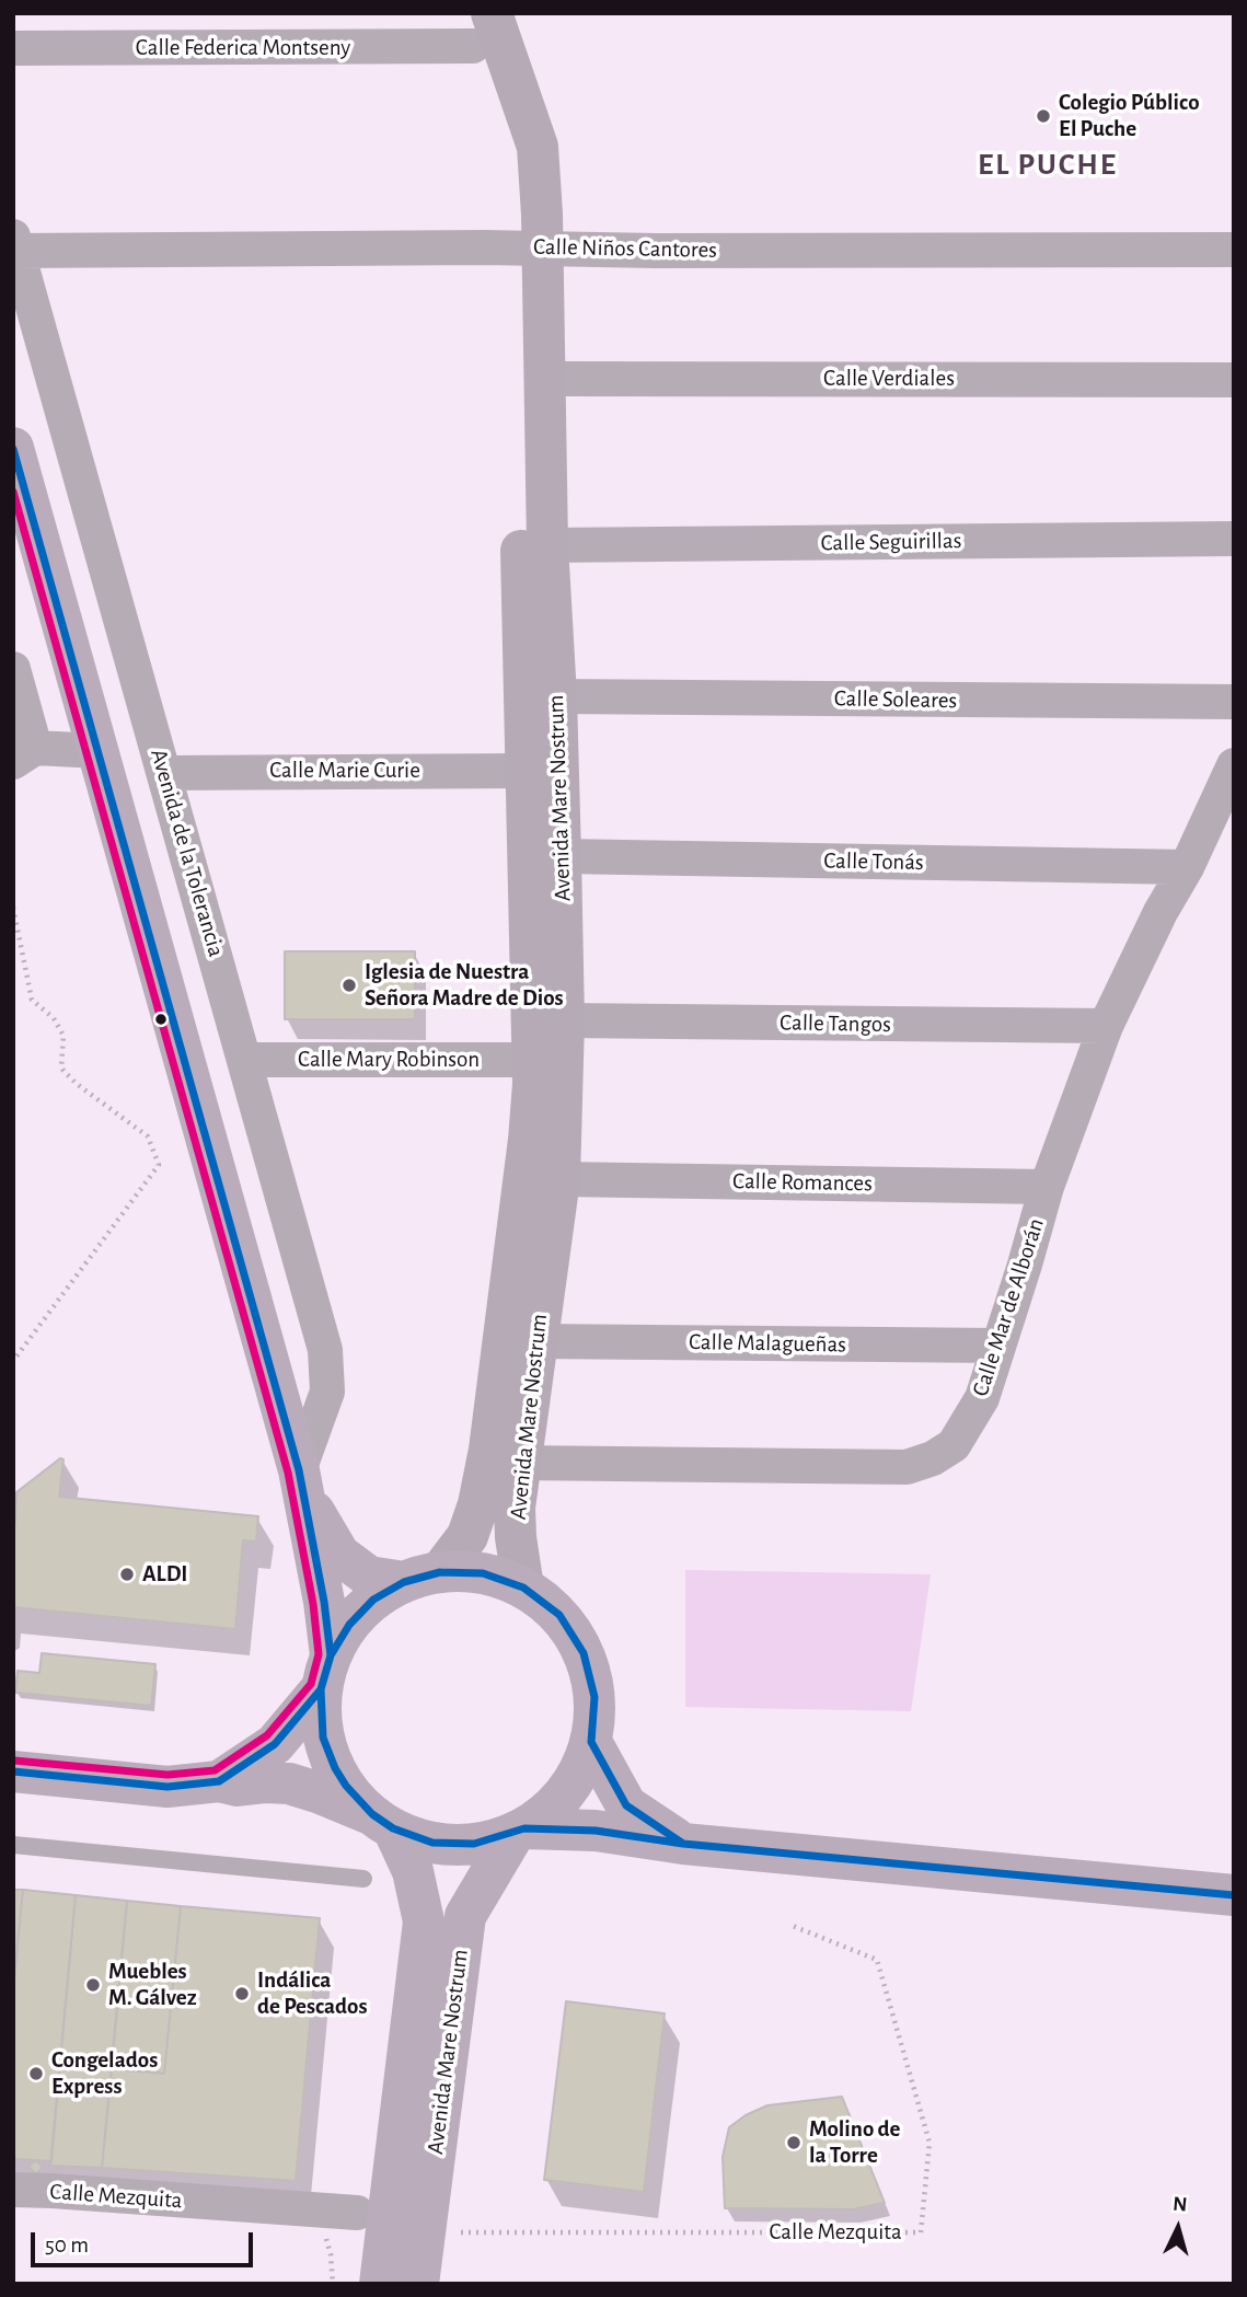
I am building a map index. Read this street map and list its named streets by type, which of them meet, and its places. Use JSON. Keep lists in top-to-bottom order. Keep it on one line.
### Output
{"streets":{"main road":["Avenida Mare Nostrum"],"street":["Calle Federica Montseny","Calle Niños Cantores","Calle Verdiales","Calle Seguirillas","Calle Soleares","Calle Marie Curie","Avenida de la Tolerancia","Calle Tonás","Calle Tangos","Calle Mary Robinson","Calle Romances","Calle Mar de Alborán","Calle Malagueñas","Calle Mezquita"]},"crossings":[["Calle Federica Montseny","Avenida Mare Nostrum"],["Calle Niños Cantores","Avenida Mare Nostrum"],["Calle Niños Cantores","Avenida de la Tolerancia"],["Calle Verdiales","Avenida Mare Nostrum"],["Calle Seguirillas","Avenida Mare Nostrum"],["Calle Soleares","Avenida Mare Nostrum"],["Calle Marie Curie","Avenida Mare Nostrum"],["Calle Marie Curie","Avenida de la Tolerancia"],["Avenida Mare Nostrum","Calle Tonás"],["Avenida Mare Nostrum","Calle Tangos"],["Avenida Mare Nostrum","Calle Mary Robinson"],["Avenida Mare Nostrum","Calle Romances"],["Avenida Mare Nostrum","Calle Mar de Alborán"],["Avenida Mare Nostrum","Calle Malagueñas"],["Avenida Mare Nostrum","Calle Mezquita"],["Avenida de la Tolerancia","Calle Mary Robinson"],["Calle Tonás","Calle Mar de Alborán"],["Calle Tangos","Calle Mar de Alborán"],["Calle Romances","Calle Mar de Alborán"],["Calle Mar de Alborán","Calle Malagueñas"]],"districts":["EL PUCHE"],"places":["Colegio Público El Puche","Iglesia de Nuestra Señora Madre de Dios","ALDI","Muebles M. Gálvez","Indálica de Pescados","Congelados Express","Molino de la Torre"],"scale_bar":"50 m","north":"top"}
